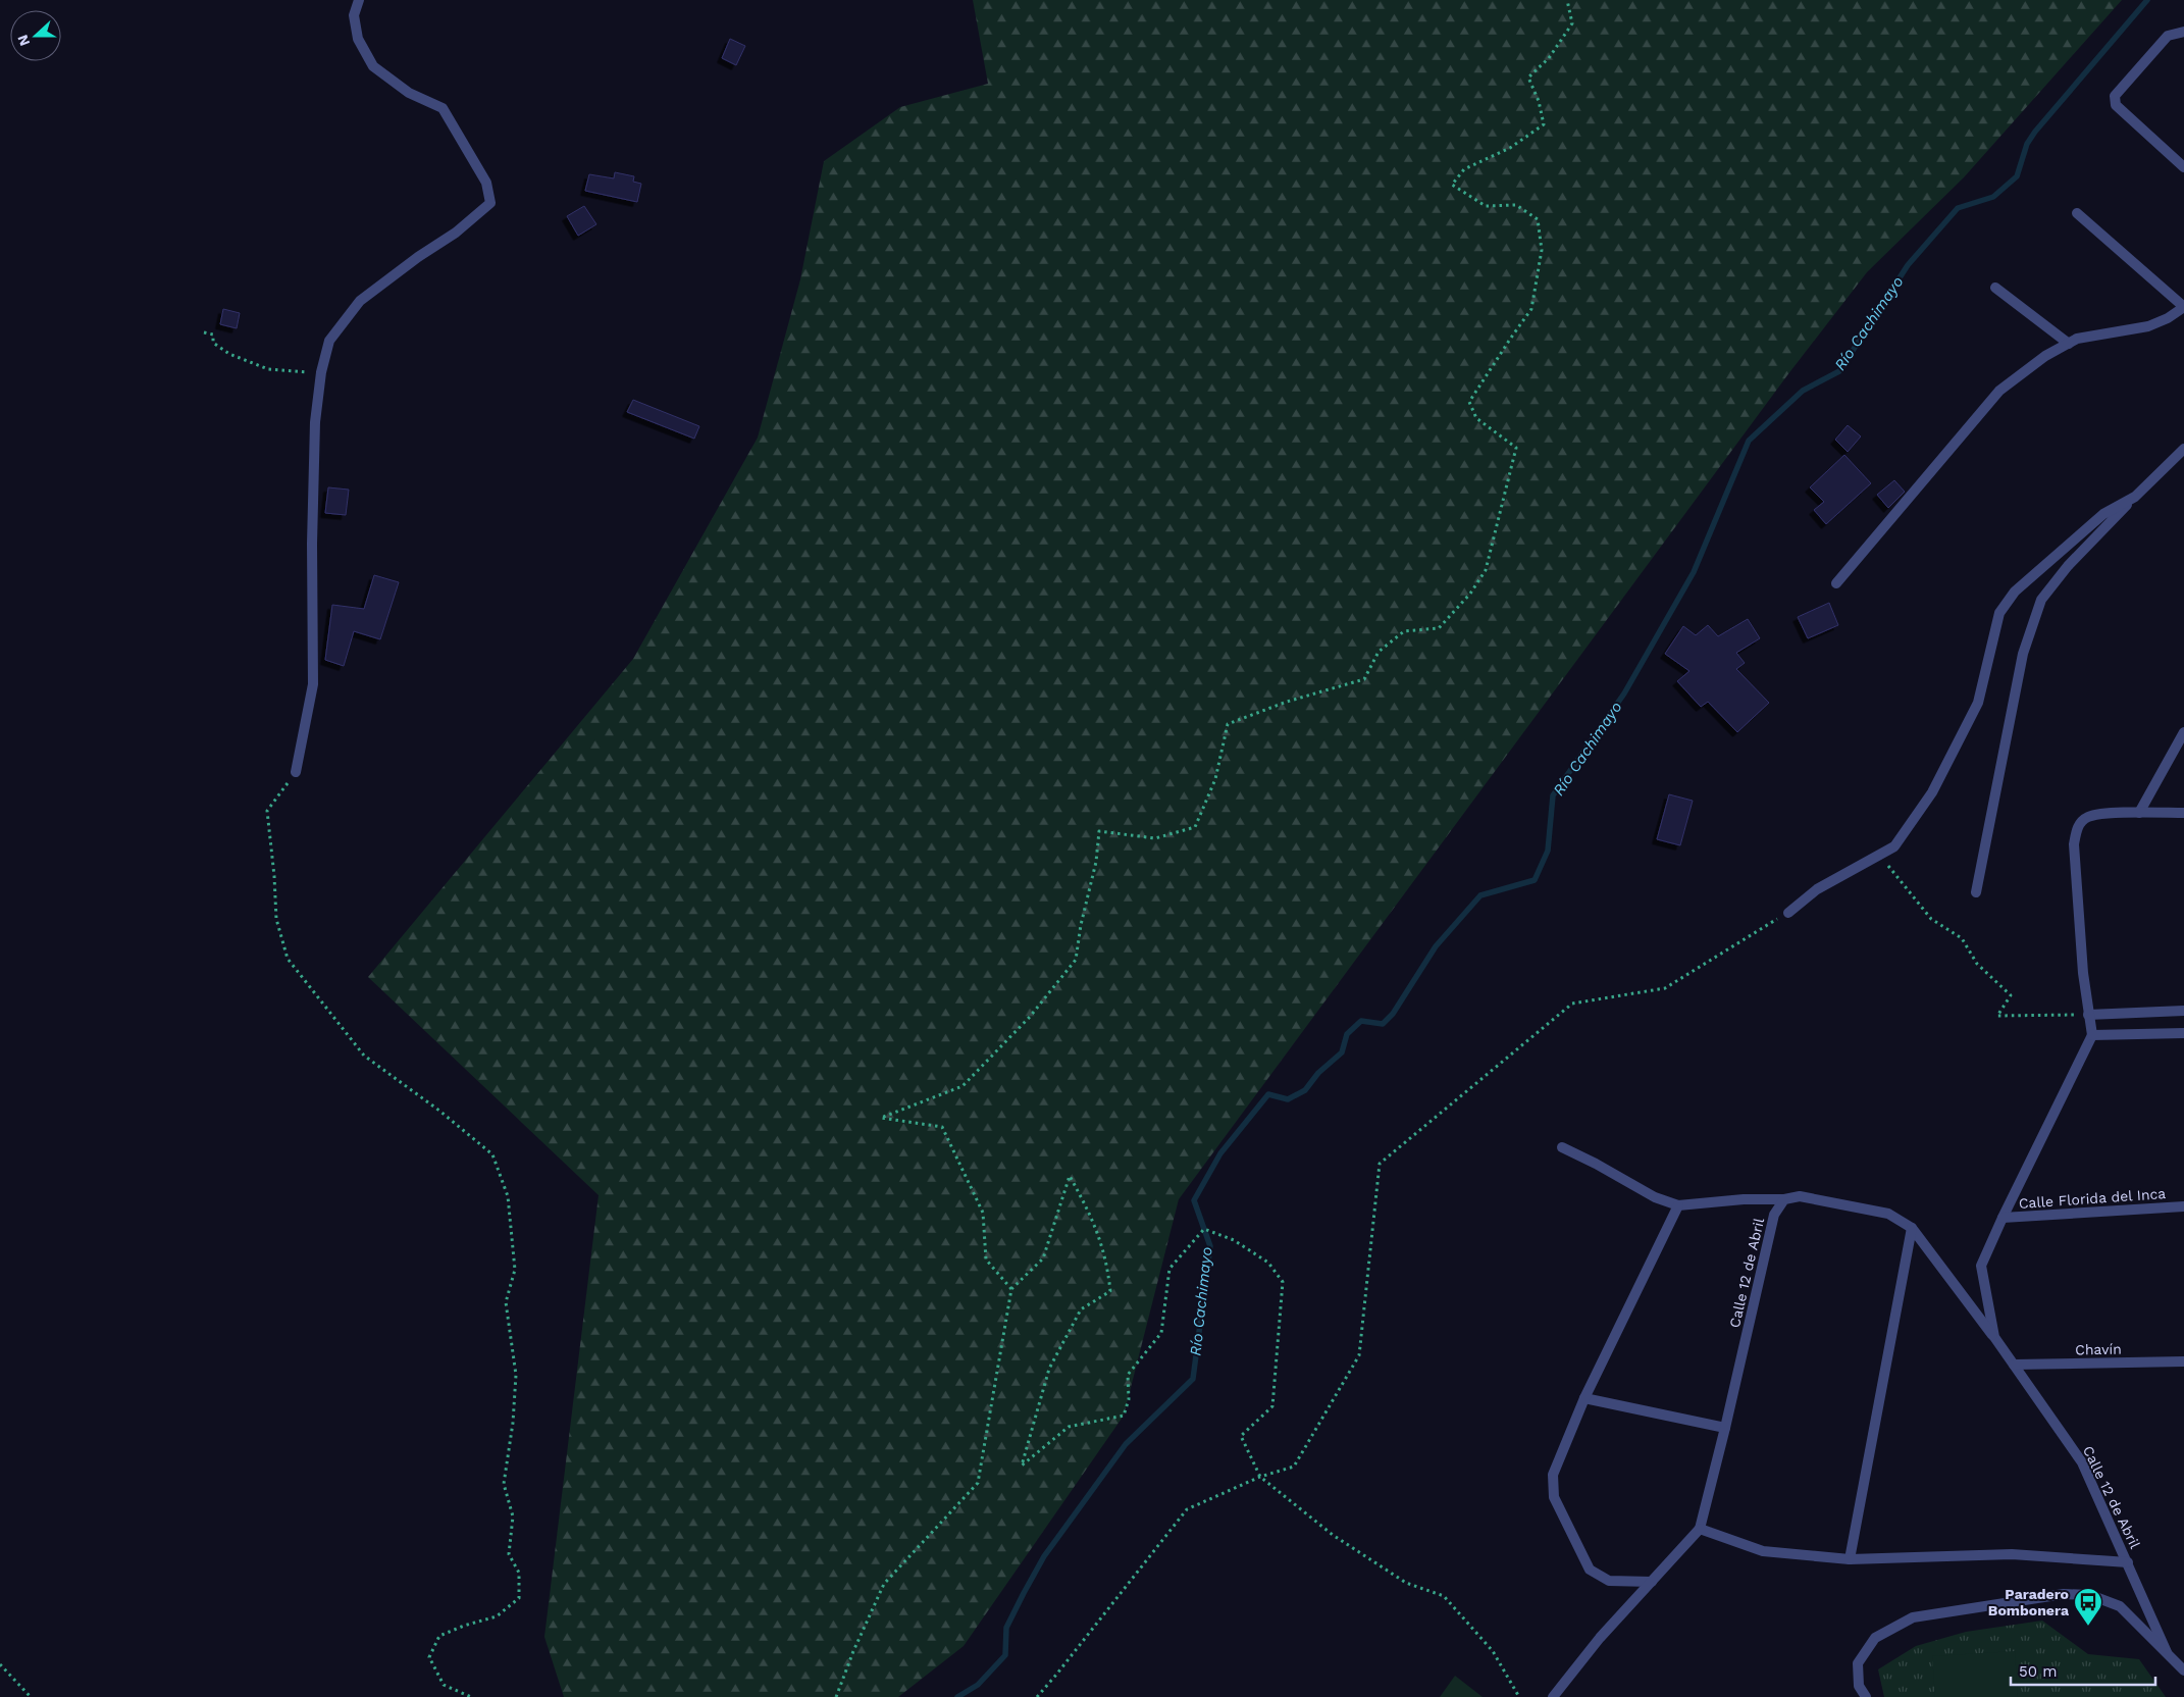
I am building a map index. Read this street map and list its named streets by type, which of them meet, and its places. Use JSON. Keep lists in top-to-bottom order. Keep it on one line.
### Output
{"streets":{"street":["Calle Florida del Inca","Calle 12 de Abril","Chavín"]},"crossings":[["Calle Florida del Inca","Calle 12 de Abril"],["Calle 12 de Abril","Chavín"]],"water":["Río Cachimayo"],"places":{"bus stop":["Paradero Bombonera"]},"scale_bar":"50 m","north":"left"}
